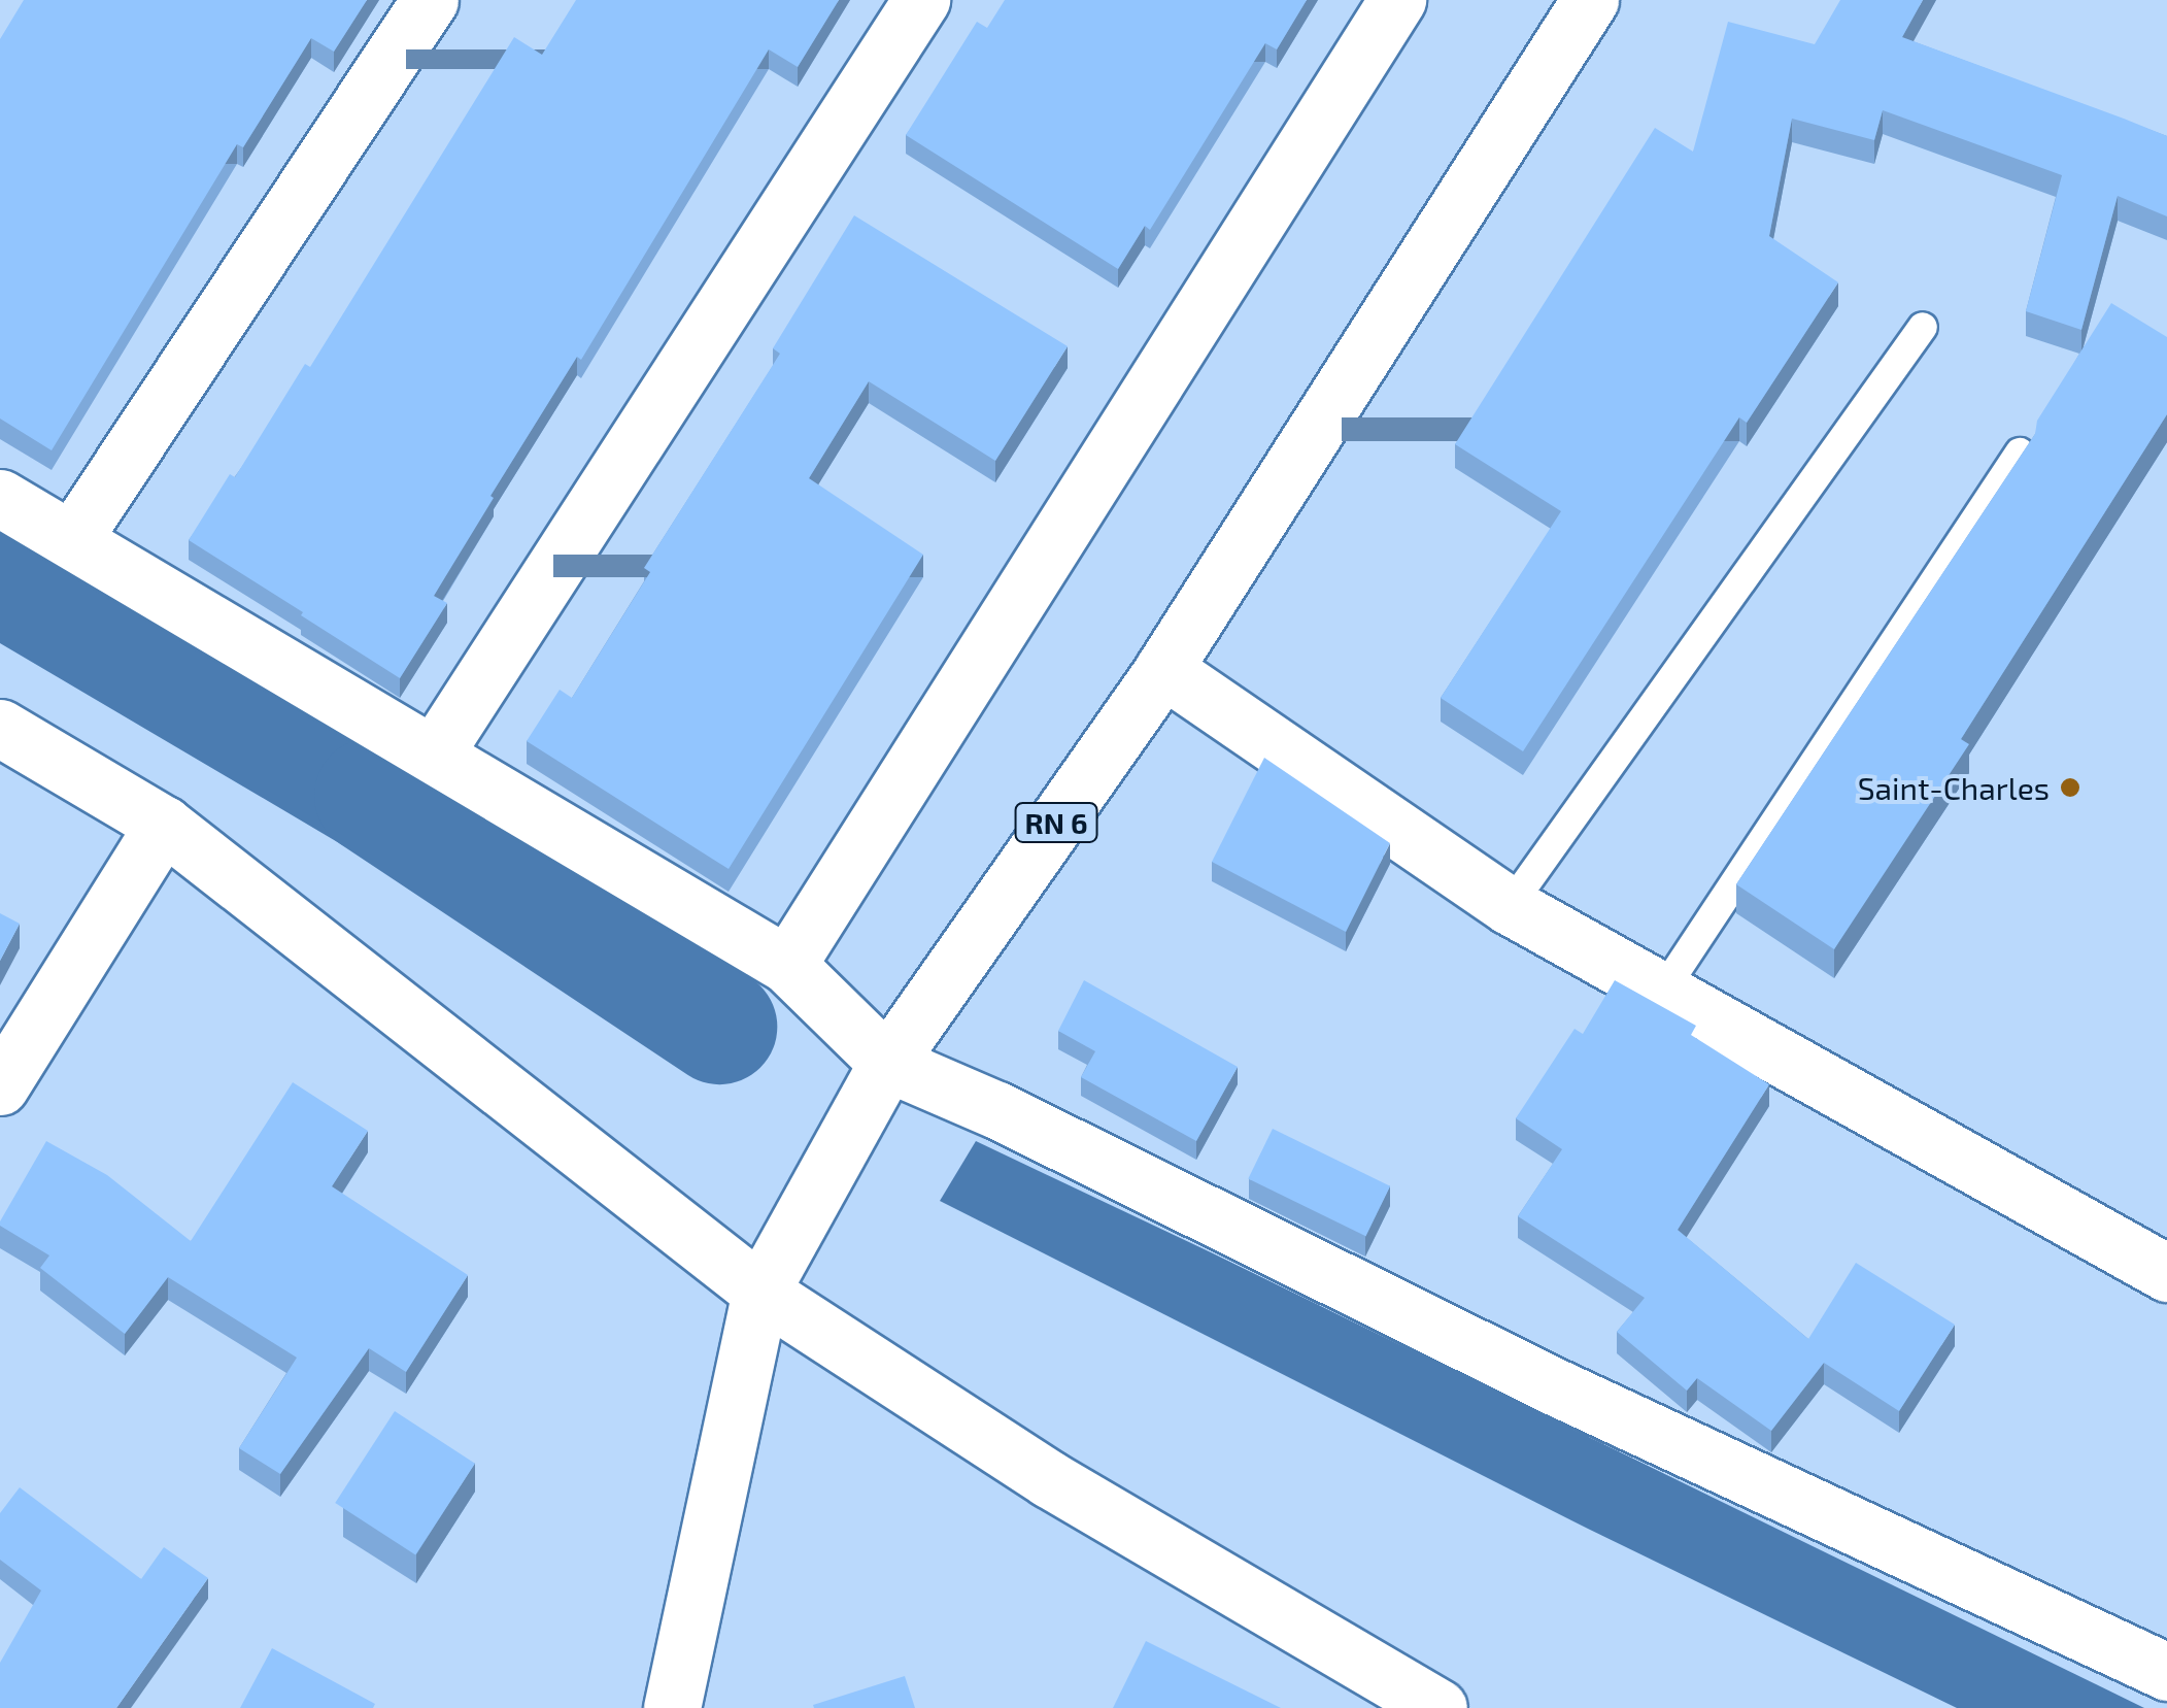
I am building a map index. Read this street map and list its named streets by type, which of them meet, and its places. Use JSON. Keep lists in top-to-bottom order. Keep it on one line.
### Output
{"streets":{"street":["RN 6"]},"places":["Saint-Charles"]}
